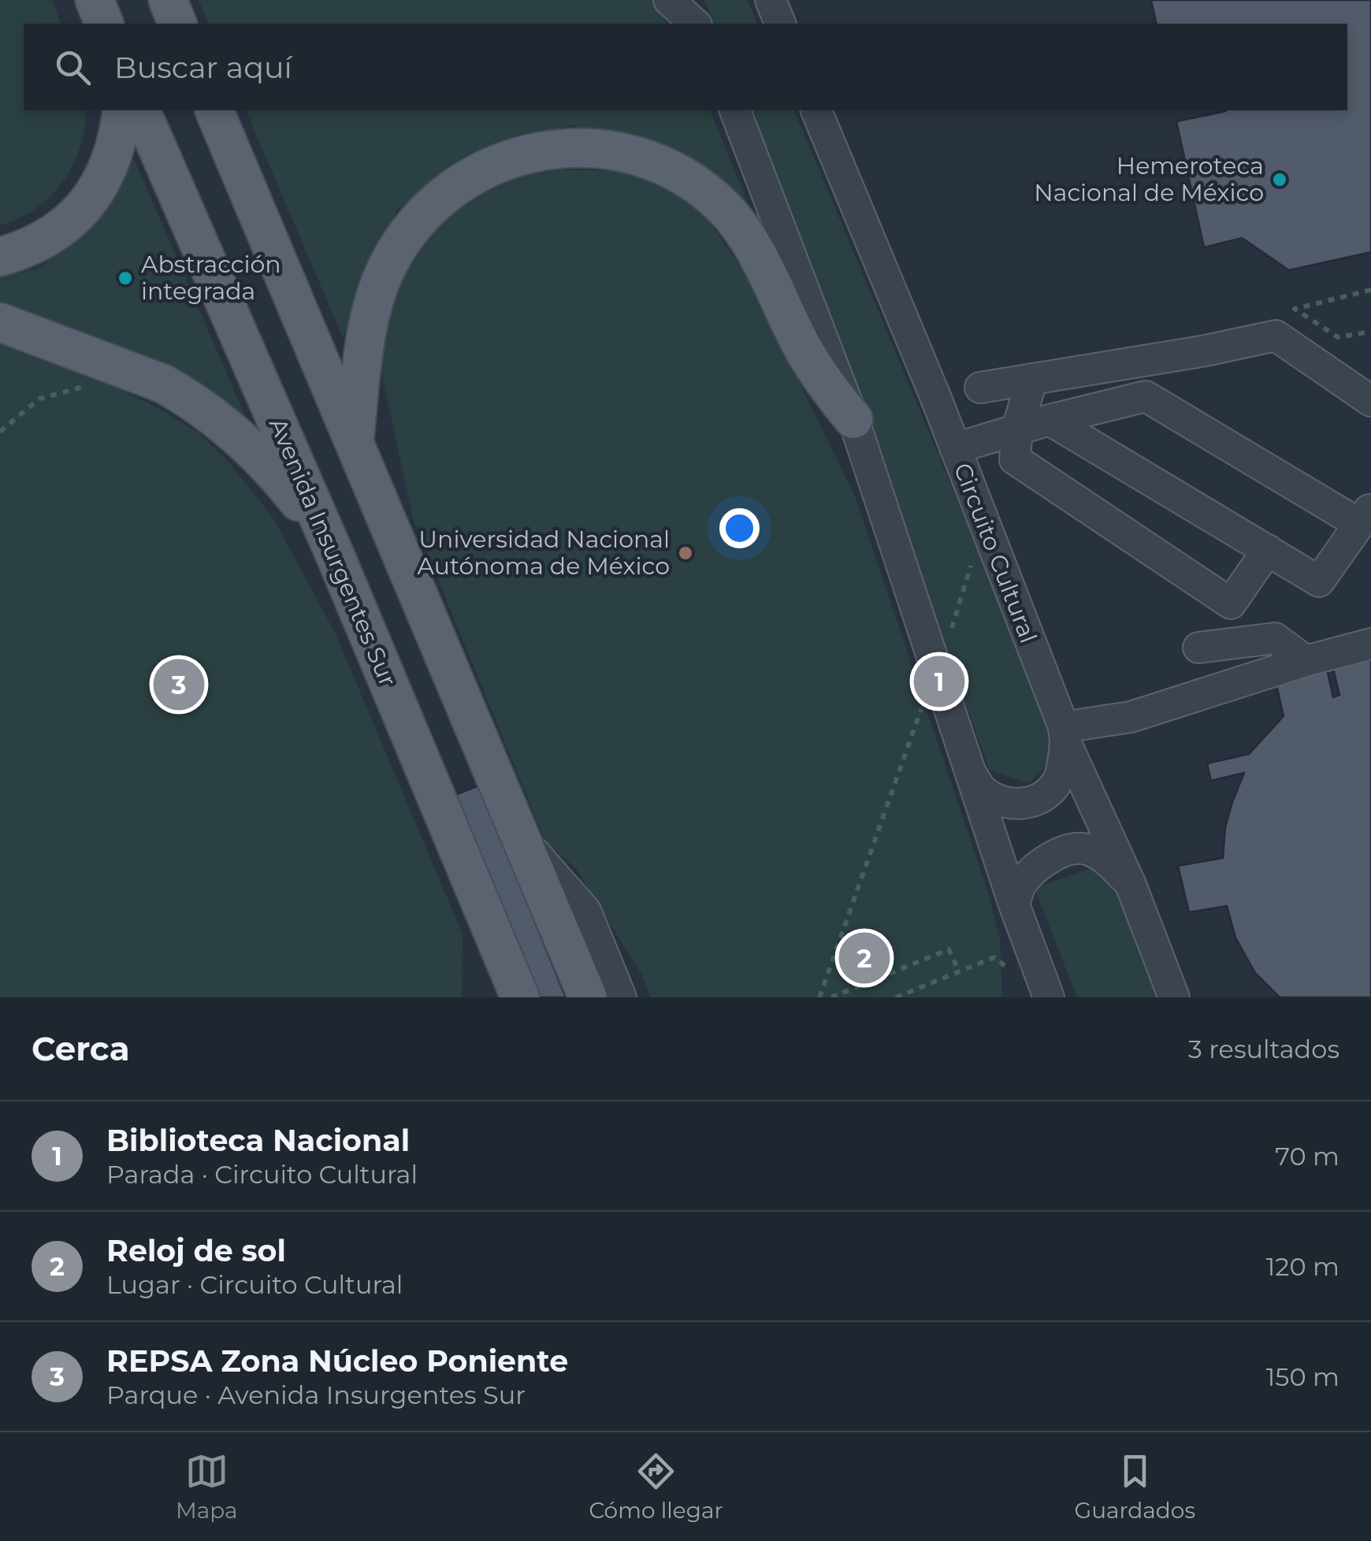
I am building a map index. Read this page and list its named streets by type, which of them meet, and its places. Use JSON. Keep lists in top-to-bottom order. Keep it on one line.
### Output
{"streets":{"main road":["Avenida Insurgentes Sur"],"street":["Circuito Cultural"]},"places":["Hemeroteca Nacional de México","Abstracción integrada","Universidad Nacional Autónoma de México"],"page":{"search":"Buscar aquí","pins":["1","3","2"],"heading":["Cerca","3 resultados"],"list":[{"mark":"1","name":"Biblioteca Nacional","note":"Parada · Circuito Cultural","value":"70 m"},{"mark":"2","name":"Reloj de sol","note":"Lugar · Circuito Cultural","value":"120 m"},{"mark":"3","name":"REPSA Zona Núcleo Poniente","note":"Parque · Avenida Insurgentes Sur","value":"150 m"}],"nav":["Mapa","Cómo llegar","Guardados"]}}
